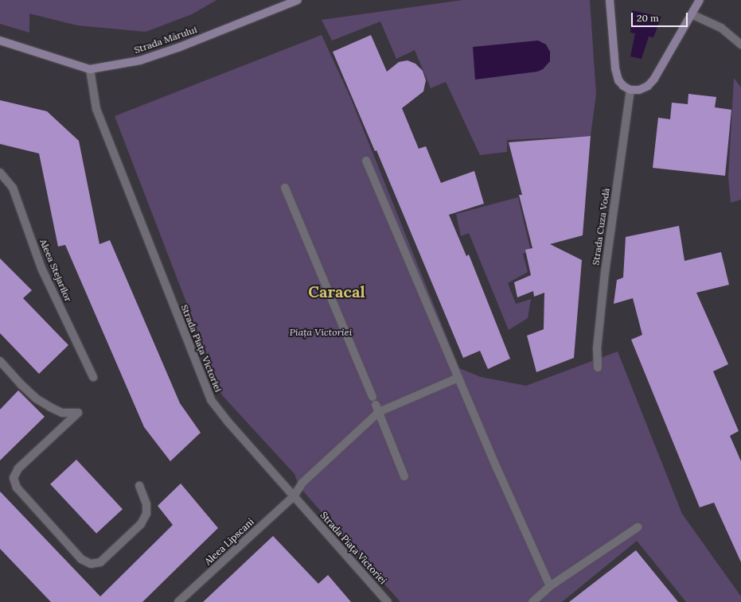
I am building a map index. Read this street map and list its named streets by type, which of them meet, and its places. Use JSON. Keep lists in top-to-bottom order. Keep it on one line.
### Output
{"streets":{"main road":["Strada Mărului"],"street":["Strada Cuza Vodă","Aleea Stejarilor","Strada Piața Victoriei","Aleea Lipscani"]},"crossings":[["Strada Mărului","Strada Piața Victoriei"],["Strada Piața Victoriei","Aleea Lipscani"]],"districts":["Caracal"],"parks":["Piața Victoriei"],"scale_bar":"20 m"}
